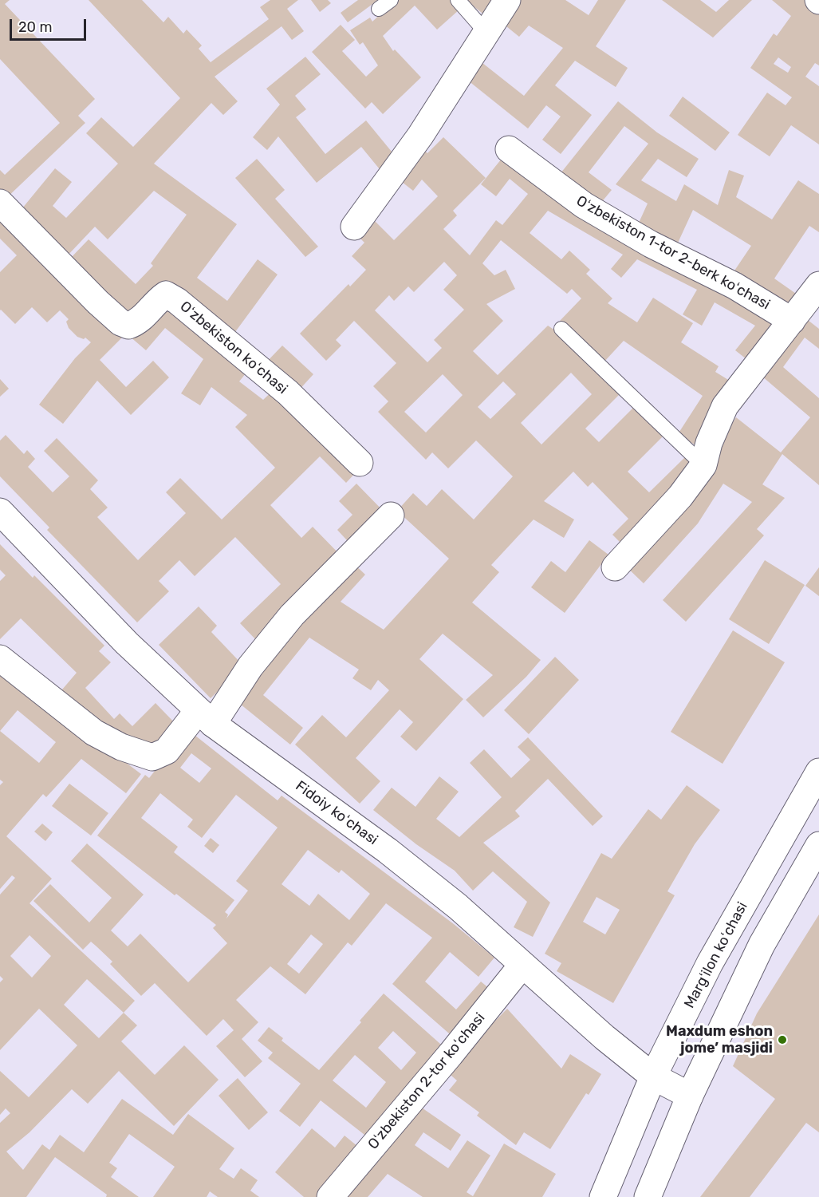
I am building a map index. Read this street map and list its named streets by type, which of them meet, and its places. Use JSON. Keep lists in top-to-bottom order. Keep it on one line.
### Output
{"streets":{"street":["Oʻzbekiston 1-tor 2-berk koʻchasi","Oʻzbekiston koʻchasi","Fidoiy koʻchasi","Margʻilon koʻchasi","Oʻzbekiston 2-tor koʻchasi"]},"crossings":[["Fidoiy koʻchasi","Margʻilon koʻchasi"],["Fidoiy koʻchasi","Oʻzbekiston 2-tor koʻchasi"]],"places":["Maxdum eshon jome’ masjidi"],"scale_bar":"20 m"}
